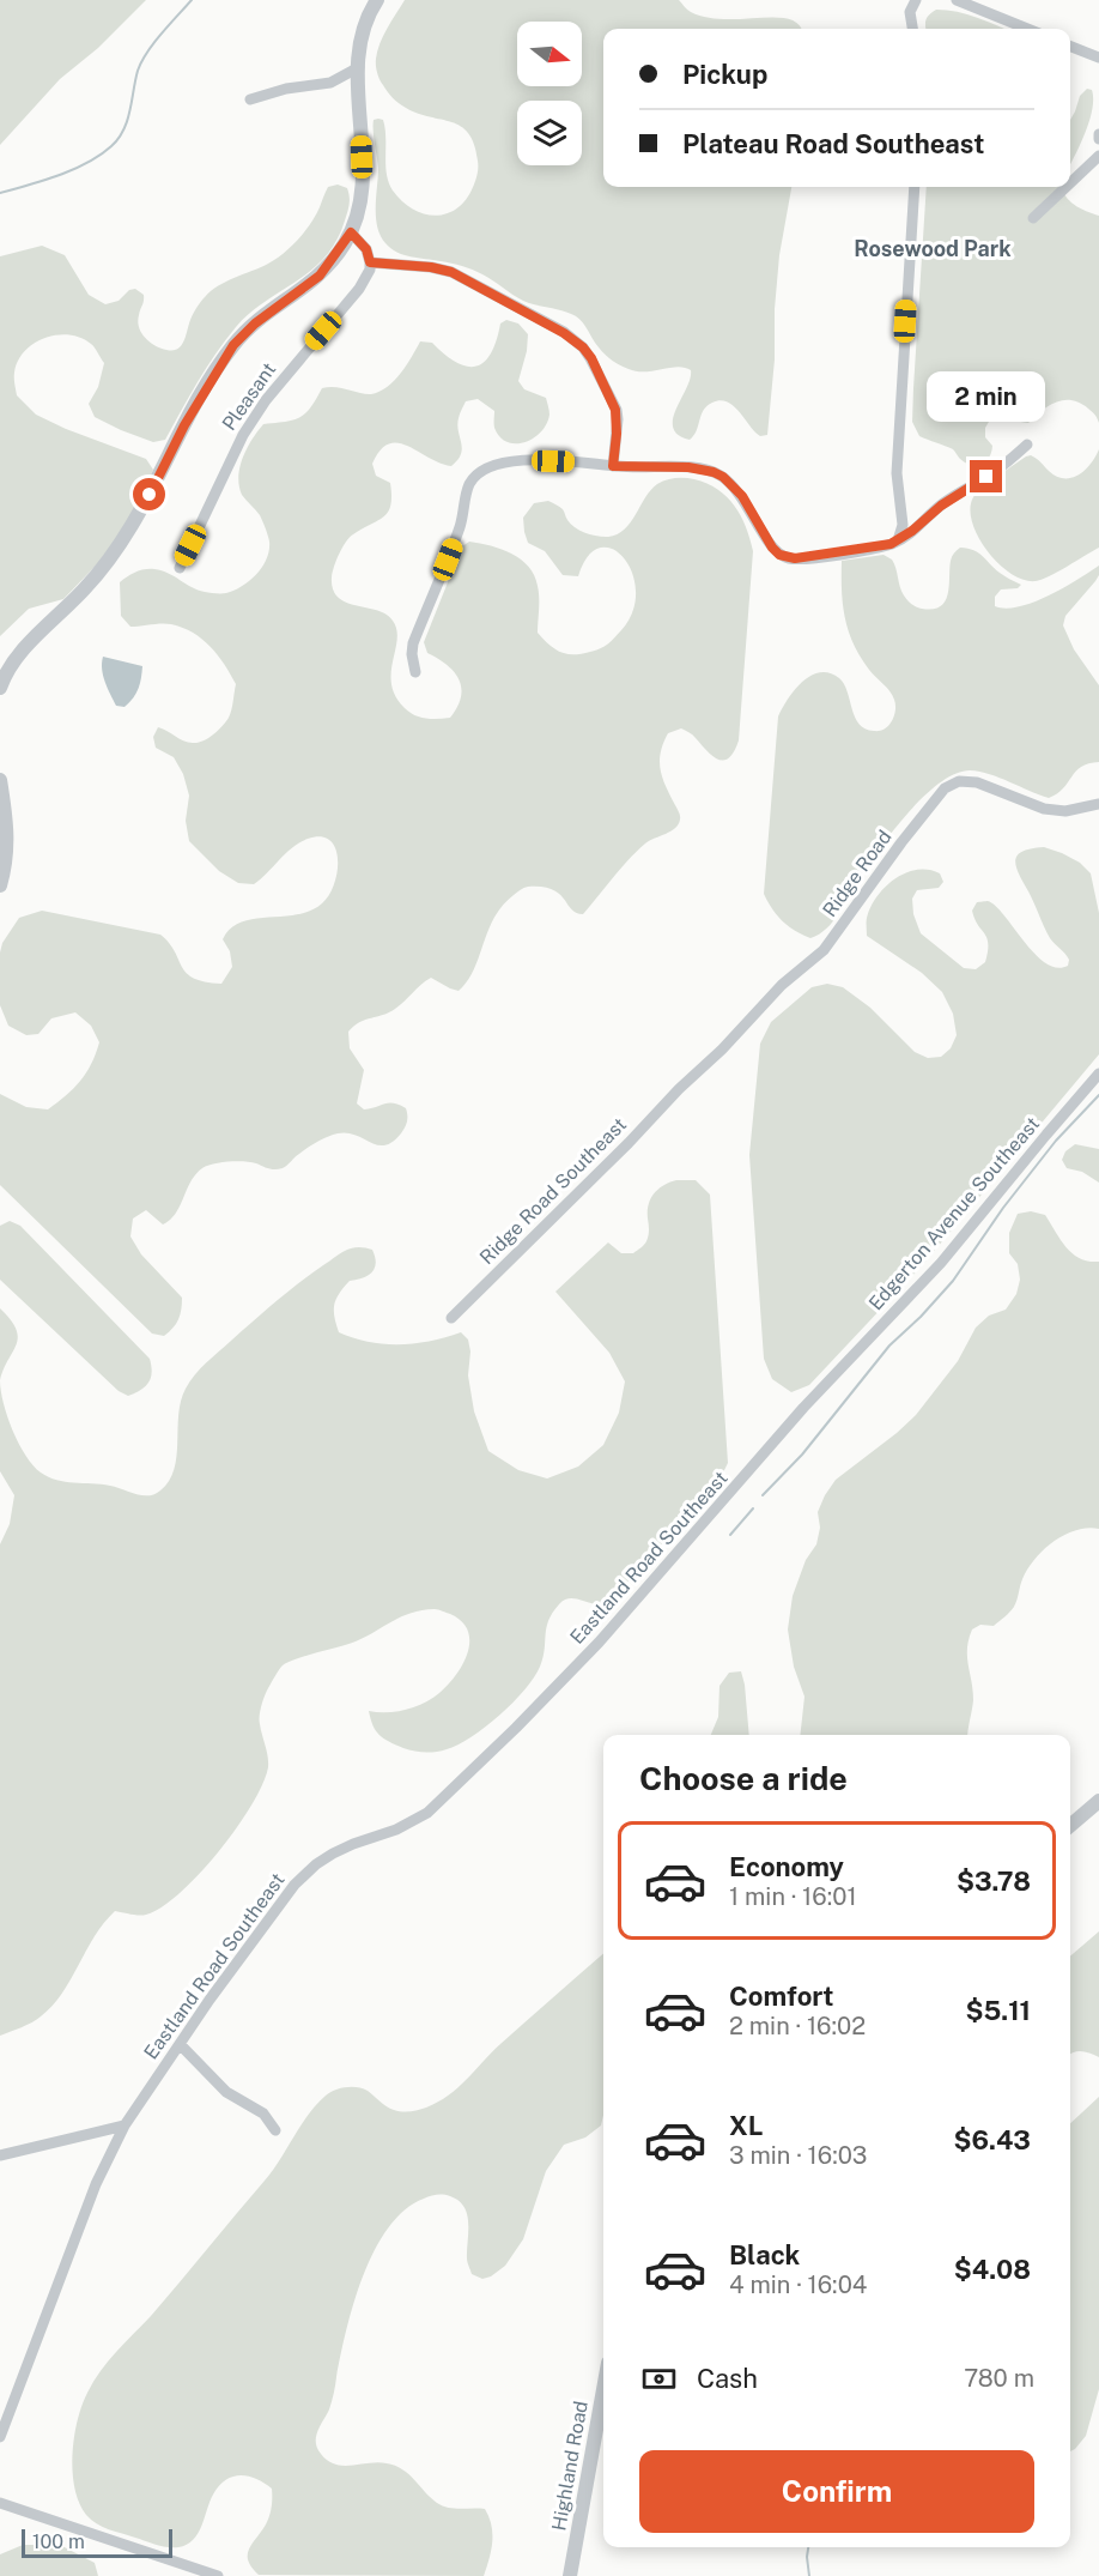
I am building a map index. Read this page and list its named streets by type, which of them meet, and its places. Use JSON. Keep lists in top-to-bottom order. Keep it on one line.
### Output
{"streets":{"street":["Pleasant","Ridge Road","Ridge Road Southeast","Edgerton Avenue Southeast","Eastland Road Southeast","Highland Road"]},"crossings":[["Ridge Road","Ridge Road Southeast"],["Edgerton Avenue Southeast","Eastland Road Southeast"]],"districts":["Rosewood Park"],"scale_bar":"100 m","north":"right","page":{"banner":["Pickup","Plateau Road Southeast"],"bubble":"2 min","heading":"Choose a ride","list":[{"name":"Economy","note":"1 min · 16:01","value":"$3.78"},{"name":"Comfort","note":"2 min · 16:02","value":"$5.11"},{"name":"XL","note":"3 min · 16:03","value":"$6.43"},{"name":"Black","note":"4 min · 16:04","value":"$4.08"}],"pay":["Cash","780 m"],"buttons":"Confirm","scale":"100 m"}}
